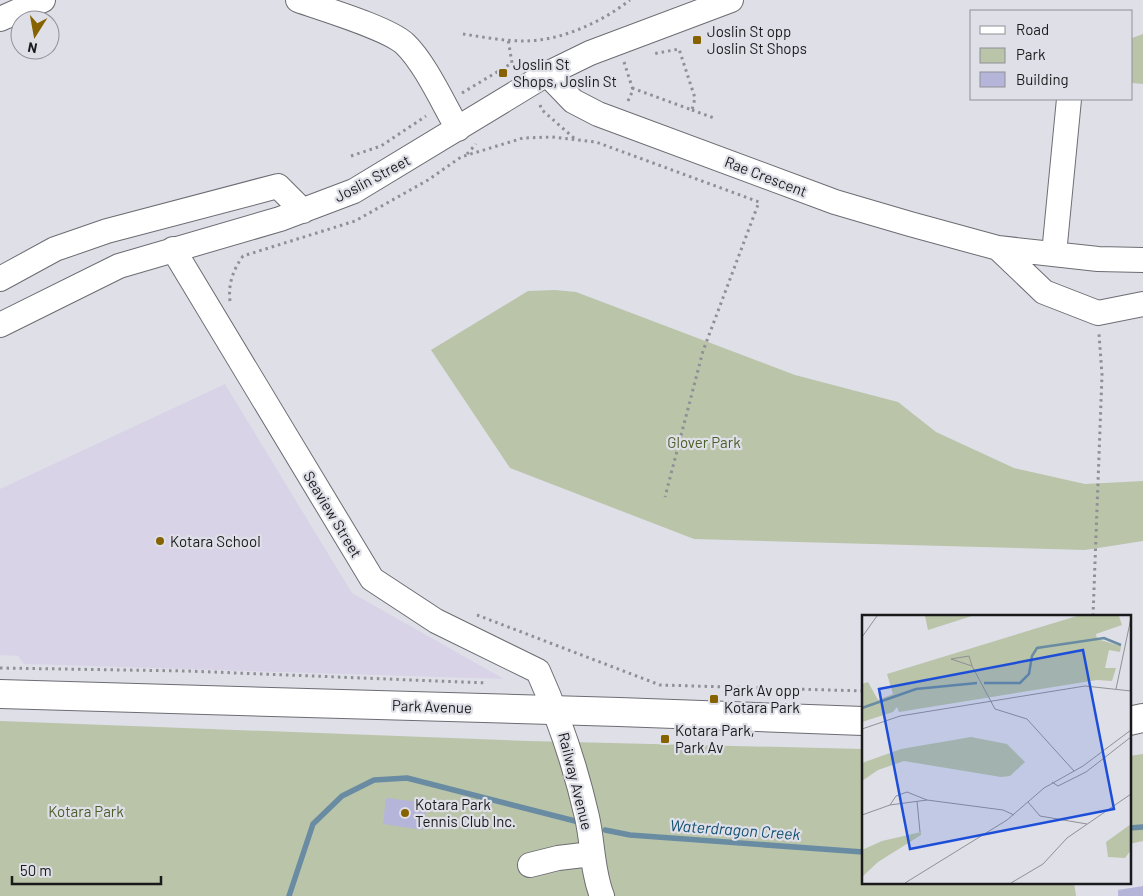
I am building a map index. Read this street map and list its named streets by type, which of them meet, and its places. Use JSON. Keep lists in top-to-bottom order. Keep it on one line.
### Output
{"streets":{"main road":["Park Avenue"],"street":["Rae Crescent","Joslin Street","Seaview Street","Railway Avenue"]},"crossings":[["Rae Crescent","Joslin Street"],["Joslin Street","Seaview Street"],["Seaview Street","Park Avenue"],["Seaview Street","Railway Avenue"],["Park Avenue","Railway Avenue"]],"water":["Waterdragon Creek"],"parks":["Glover Park","Kotara Park"],"places":{"transit":["Joslin St opp Joslin St Shops","Joslin St Shops, Joslin St","Park Av opp Kotara Park","Kotara Park, Park Av"],"other":["Kotara School","Kotara Park Tennis Club Inc."]},"legend":["Road","Park","Building"],"scale_bar":"50 m","north":"bottom"}
